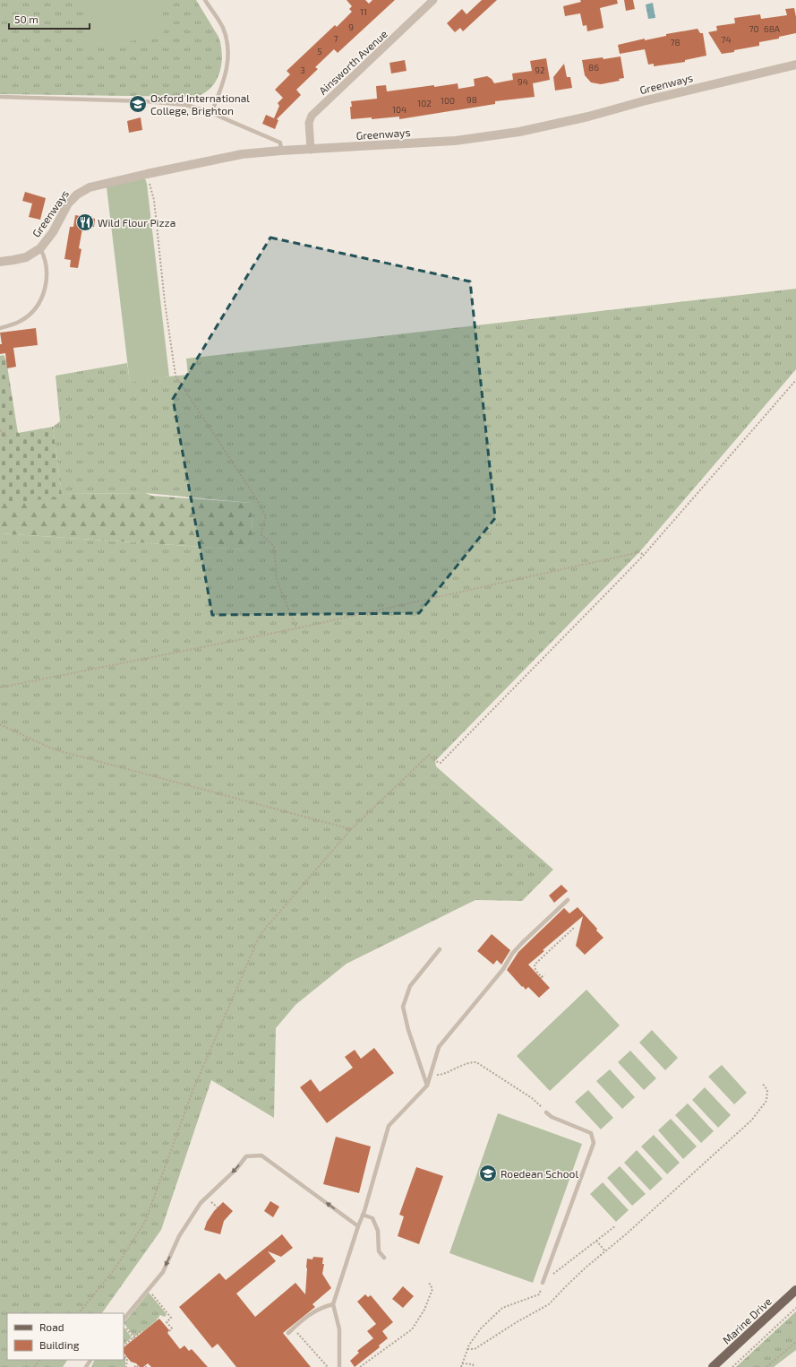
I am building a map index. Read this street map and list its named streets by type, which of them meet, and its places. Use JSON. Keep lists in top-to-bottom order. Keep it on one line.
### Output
{"streets":{"main road":["Marine Drive"],"street":["Ainsworth Avenue","Greenways"]},"crossings":[["Ainsworth Avenue","Greenways"]],"places":{"school or university":["Oxford International College, Brighton","Roedean School"],"restaurant":["Wild Flour Pizza"]},"house_numbers":["11","9","70","68A","7","74","78","5","86","3","92","94","98","100","102","104"],"legend":["Road","Building"],"scale_bar":"50 m"}
